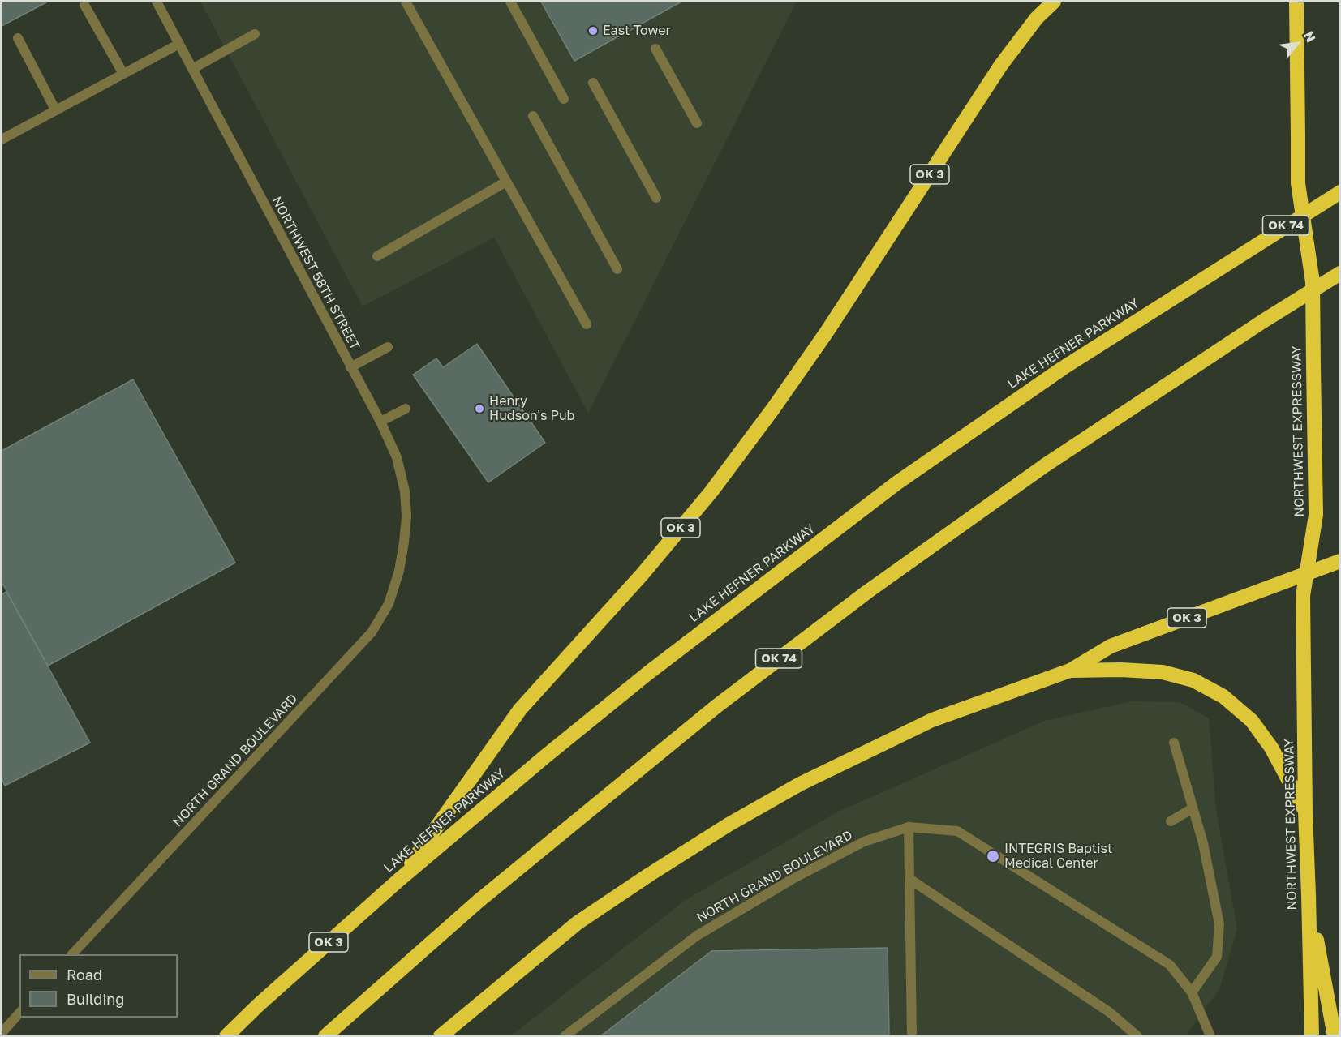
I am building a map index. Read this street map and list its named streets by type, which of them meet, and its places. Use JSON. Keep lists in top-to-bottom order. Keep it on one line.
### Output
{"streets":{"highway":["OK 3","OK 74","LAKE HEFNER PARKWAY","NORTHWEST EXPRESSWAY"],"street":["NORTHWEST 58TH STREET","NORTH GRAND BOULEVARD"]},"crossings":[["OK 3","LAKE HEFNER PARKWAY"],["OK 3","NORTHWEST EXPRESSWAY"],["NORTHWEST 58TH STREET","NORTH GRAND BOULEVARD"]],"places":["East Tower","Henry Hudson's Pub","INTEGRIS Baptist Medical Center"],"legend":["Road","Building"],"north":"top right"}
